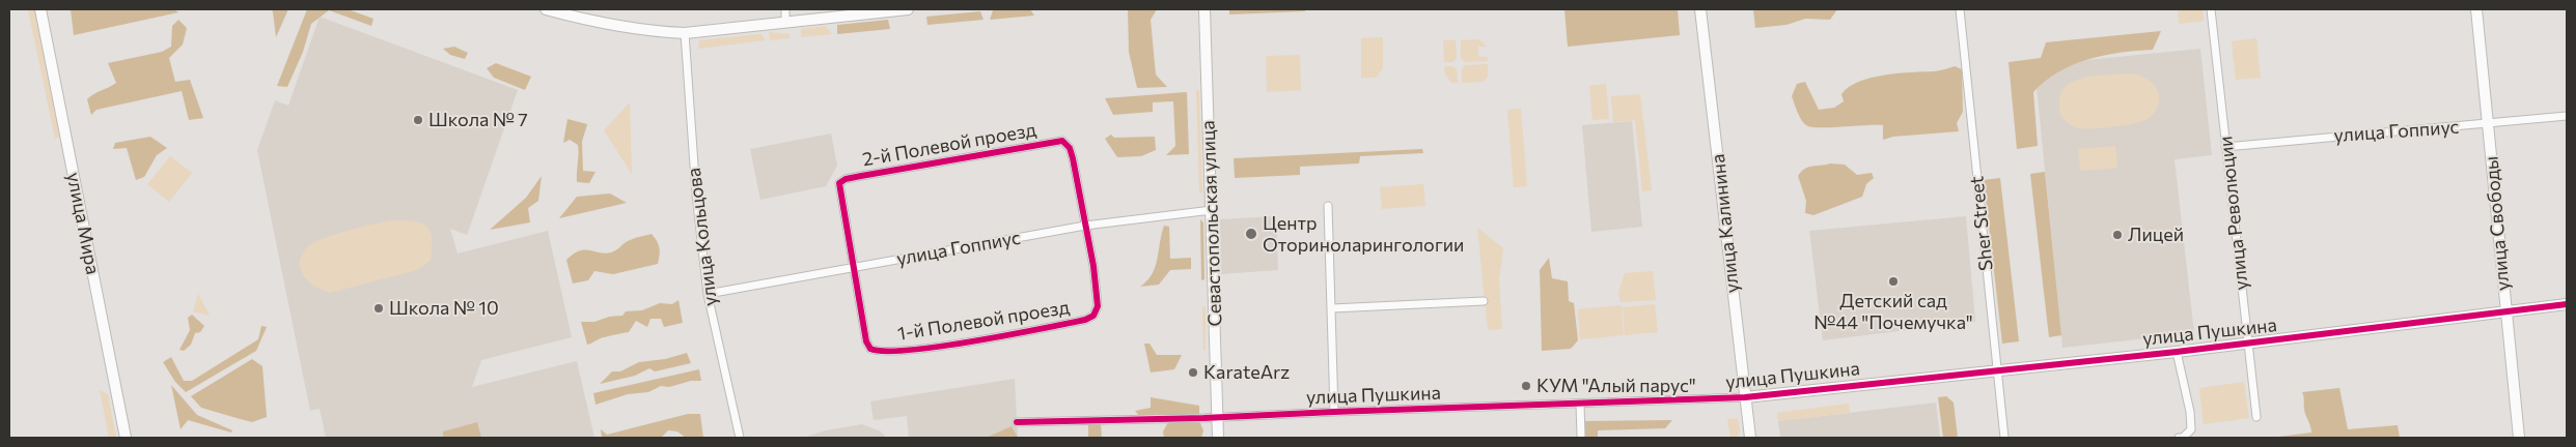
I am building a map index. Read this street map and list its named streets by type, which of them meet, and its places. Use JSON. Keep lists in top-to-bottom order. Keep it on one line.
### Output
{"streets":{"street":["улица Гоппиус","2-й Полевой проезд","улица Революции","улица Мира","Севастопольская улица","улица Калинина","Sher Street","улица Свободы","улица Кольцова","1-й Полевой проезд","улица Пушкина"]},"crossings":[["улица Гоппиус","2-й Полевой проезд"],["улица Гоппиус","улица Революции"],["улица Гоппиус","Севастопольская улица"],["улица Гоппиус","улица Свободы"],["улица Гоппиус","улица Кольцова"],["улица Гоппиус","1-й Полевой проезд"],["2-й Полевой проезд","1-й Полевой проезд"],["улица Революции","улица Пушкина"],["Севастопольская улица","улица Пушкина"],["улица Калинина","улица Пушкина"],["Sher Street","улица Пушкина"],["улица Свободы","улица Пушкина"]],"places":["Школа № 7","Центр Оториноларингологии","Лицей","Детский сад №44 \"Почемучка\"","Школа № 10","KarateArz","КУМ \"Алый парус\""]}
